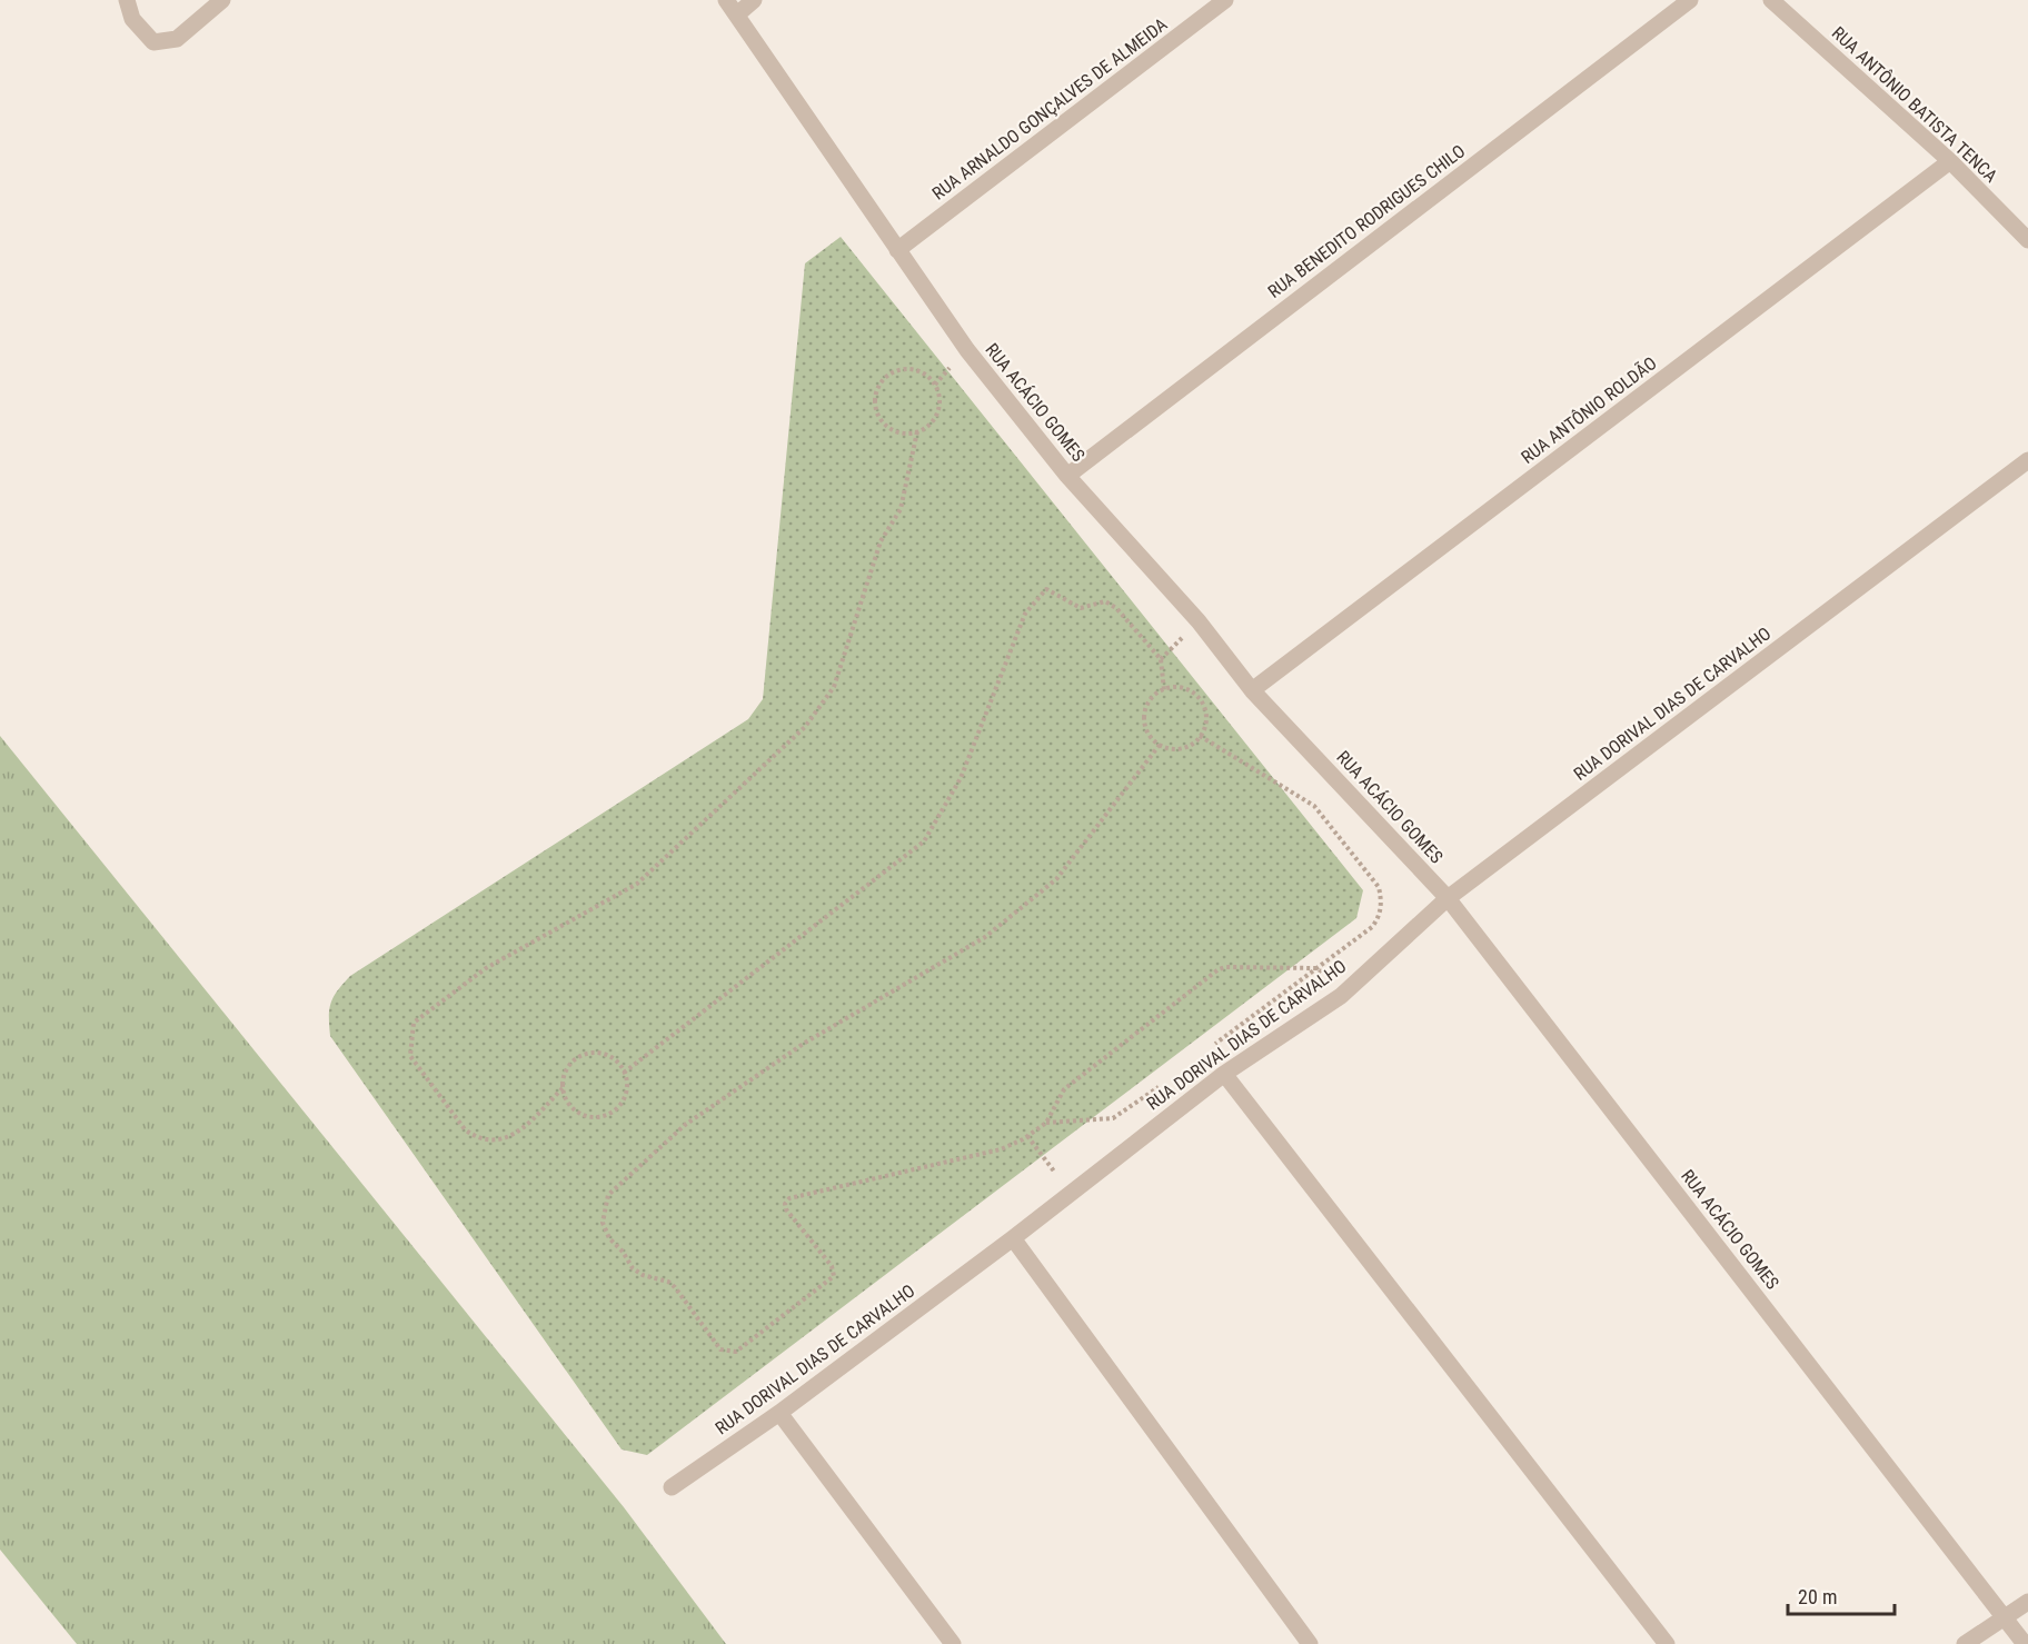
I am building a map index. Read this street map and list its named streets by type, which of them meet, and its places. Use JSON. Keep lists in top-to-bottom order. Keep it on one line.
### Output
{"streets":{"street":["RUA ANTÔNIO BATISTA TENCA","RUA ARNALDO GONÇALVES DE ALMEIDA","RUA BENEDITO RODRIGUES CHILO","RUA ACÁCIO GOMES","RUA ANTÔNIO ROLDÃO","RUA DORIVAL DIAS DE CARVALHO"]},"crossings":[["RUA ANTÔNIO BATISTA TENCA","RUA ANTÔNIO ROLDÃO"],["RUA ARNALDO GONÇALVES DE ALMEIDA","RUA ACÁCIO GOMES"],["RUA BENEDITO RODRIGUES CHILO","RUA ACÁCIO GOMES"],["RUA ACÁCIO GOMES","RUA ANTÔNIO ROLDÃO"],["RUA ACÁCIO GOMES","RUA DORIVAL DIAS DE CARVALHO"]],"scale_bar":"20 m"}
